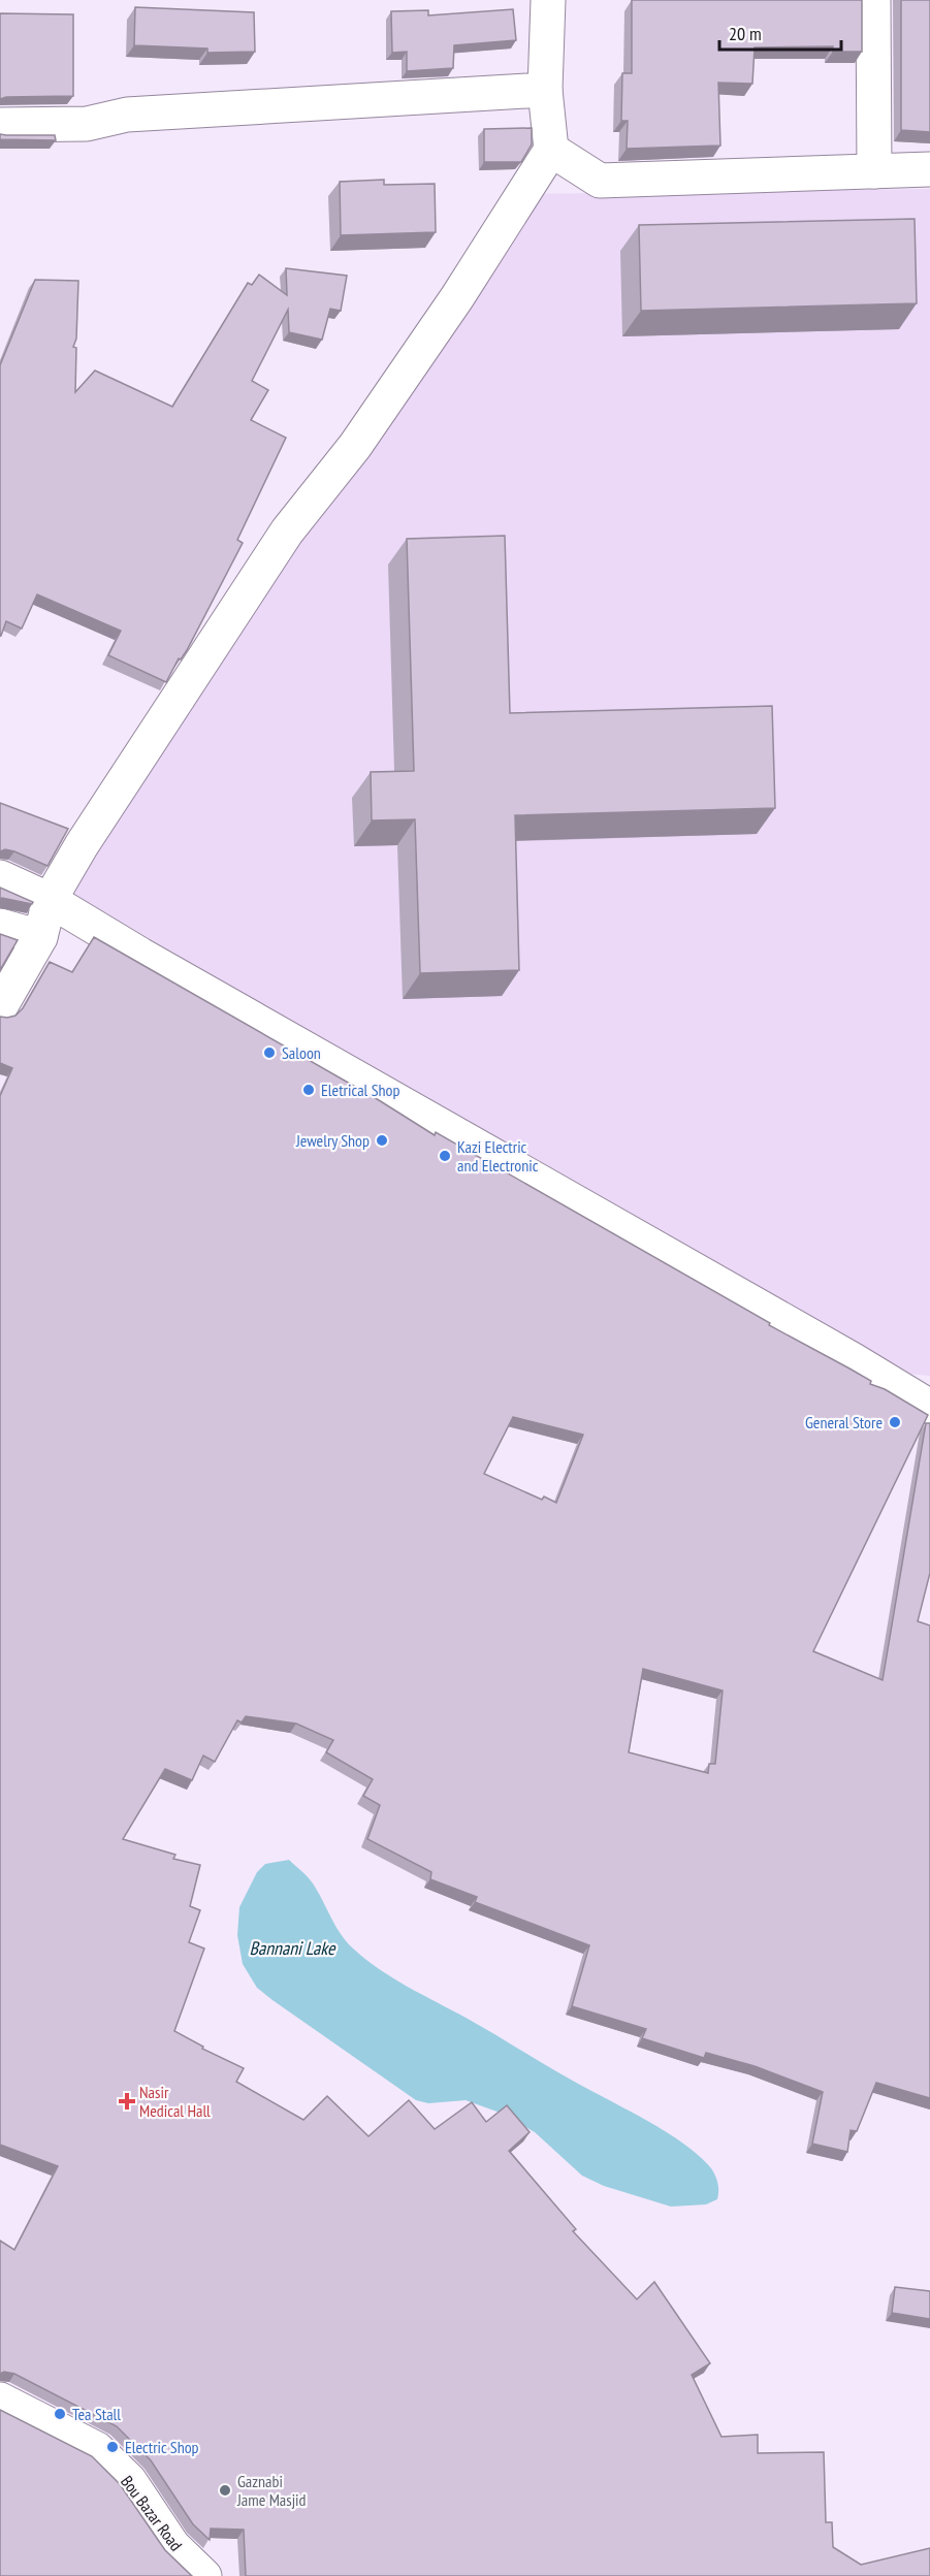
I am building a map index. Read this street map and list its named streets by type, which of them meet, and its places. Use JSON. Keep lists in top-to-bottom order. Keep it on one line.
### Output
{"streets":{"street":["Bou Bazar Road"]},"water":["Bannani Lake"],"places":{"other":["Saloon","Eletrical Shop","Jewelry Shop","Kazi Electric and Electronic","General Store","Tea Stall","Electric Shop","Gaznabi Jame Masjid"],"health":["Nasir Medical Hall"]},"scale_bar":"20 m"}
